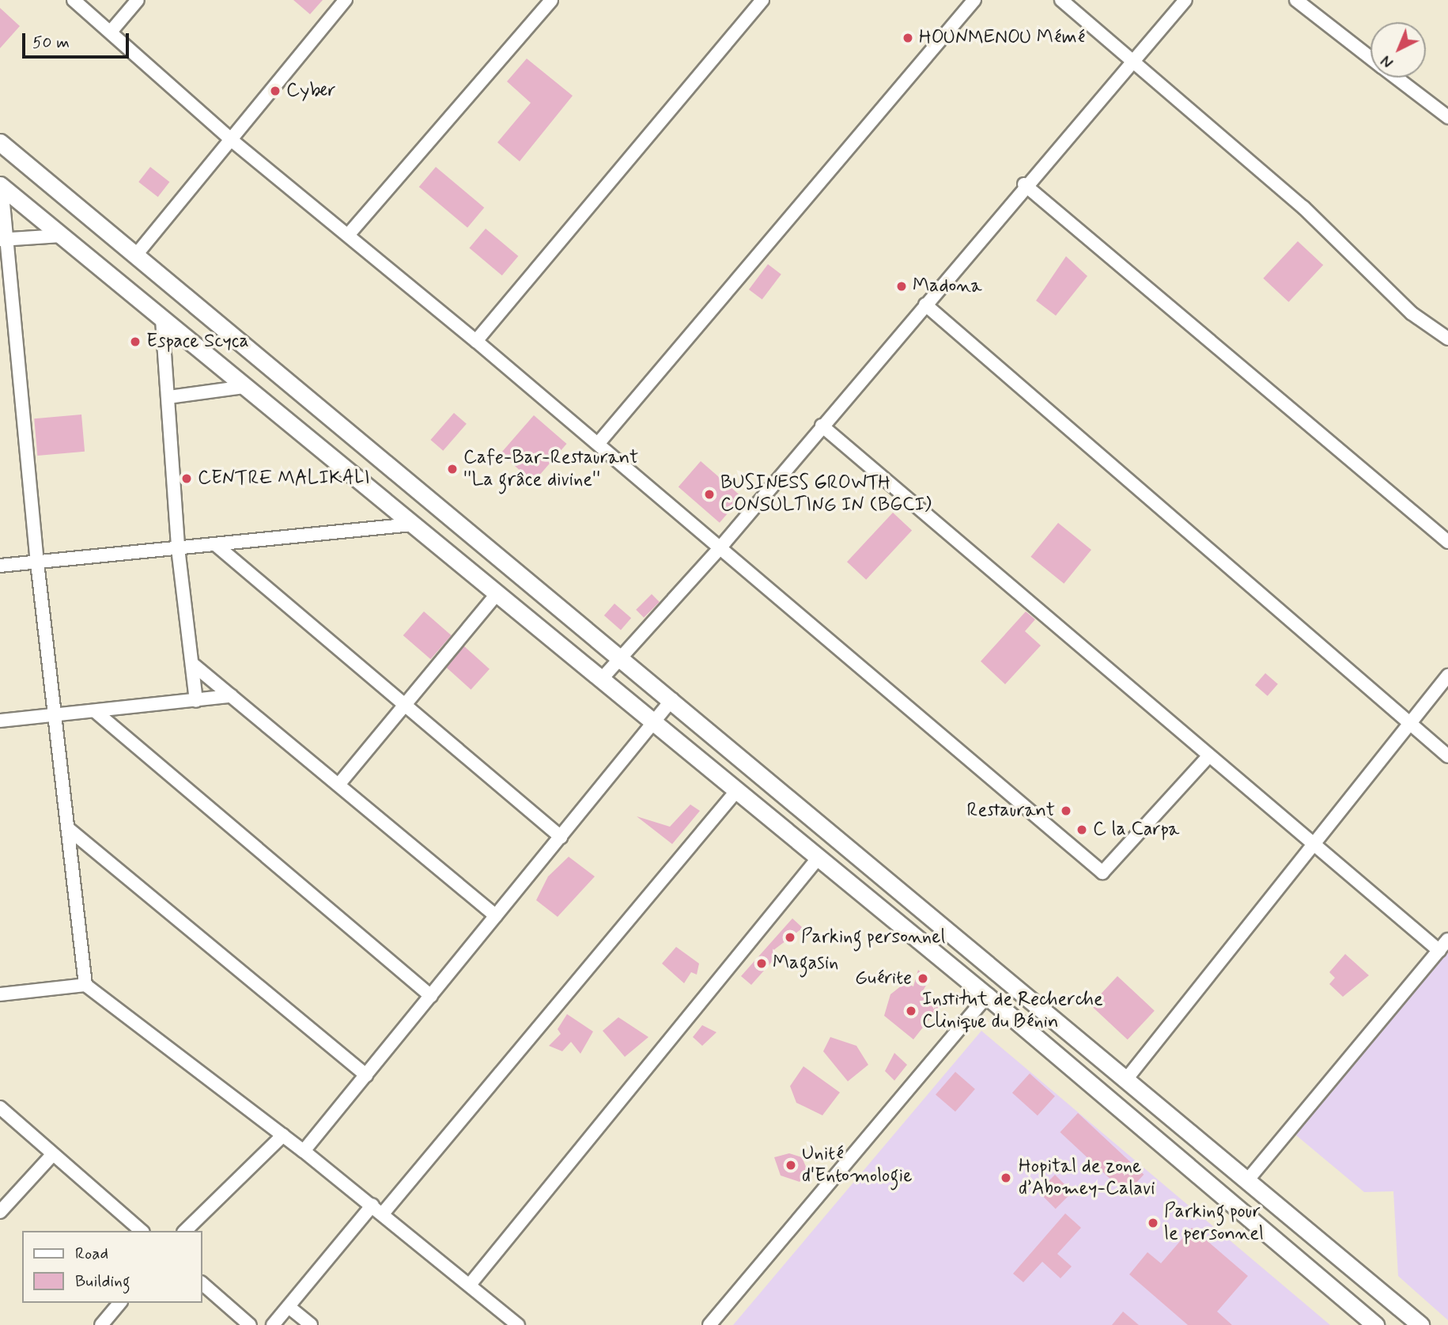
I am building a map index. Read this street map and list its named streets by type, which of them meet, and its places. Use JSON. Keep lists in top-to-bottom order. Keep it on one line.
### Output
{"places":["HOUNMENOU Mémé","Cyber","Madona","Espace Scyca","Cafe-Bar-Restaurant ''La grâce divine''","CENTRE MALIKALI","BUSINESS GROWTH CONSULTING IN (BGCI)","Restaurant","C la Carpa","Parking personnel","Magasin","Guérite","Institut de Recherche Clinique du Bénin","Unité d'Entomologie","Hopital de zone d’Abomey-Calavi","Parking pour le personnel"],"legend":["Road","Building"],"scale_bar":"50 m","north":"bottom left"}
